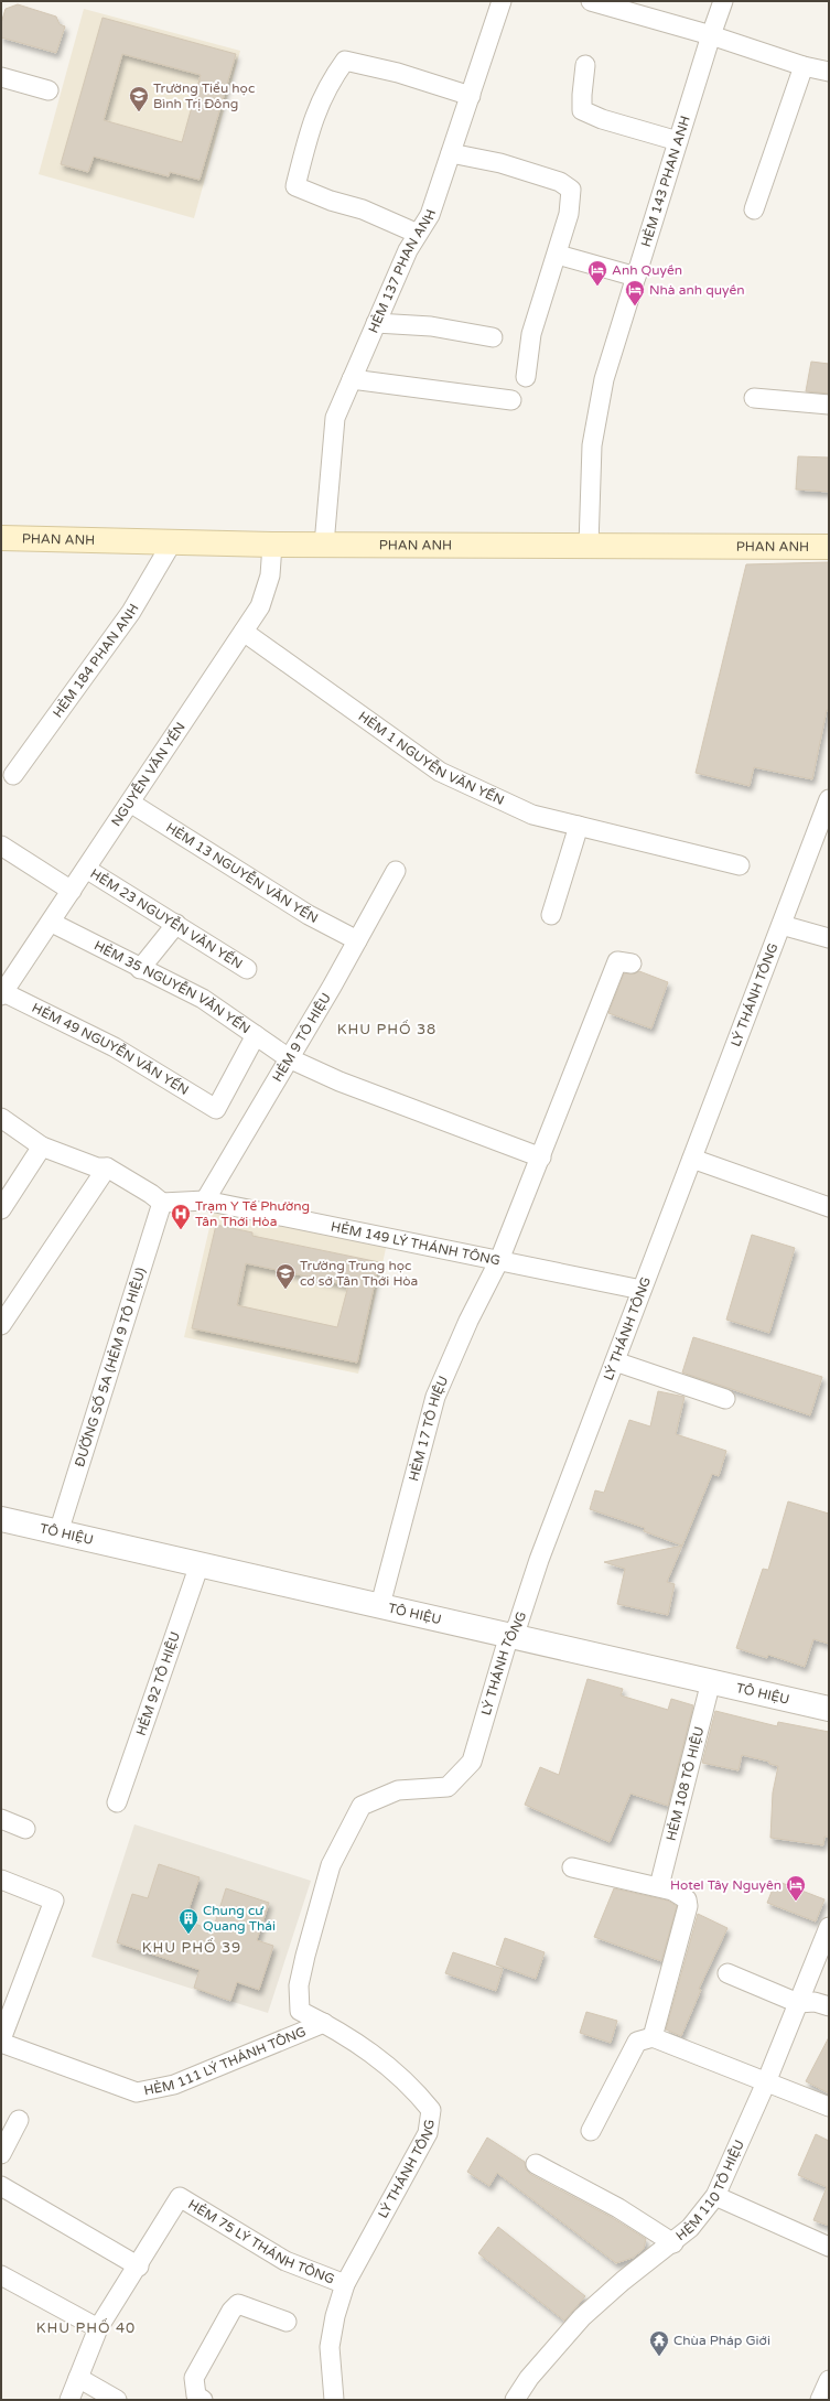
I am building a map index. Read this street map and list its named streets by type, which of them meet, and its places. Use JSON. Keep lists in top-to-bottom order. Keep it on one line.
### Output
{"streets":{"main road":["PHAN ANH"],"street":["HẺM 143 PHAN ANH","HẺM 137 PHAN ANH","HẺM 184 PHAN ANH","HẺM 1 NGUYỄN VĂN YẾN","NGUYỄN VĂN YẾN","HẺM 13 NGUYỄN VĂN YẾN","HẺM 23 NGUYỄN VĂN YẾN","HẺM 35 NGUYỄN VĂN YẾN","LÝ THÁNH TÔNG","HẺM 9 TÔ HIỆU","HẺM 49 NGUYỄN VĂN YẾN","HẺM 149 LÝ THÁNH TÔNG","ĐƯỜNG SỐ 5A (HẺM 9 TÔ HIỆU)","HẺM 17 TÔ HIỆU","TÔ HIỆU","HẺM 92 TÔ HIỆU","HẺM 108 TÔ HIỆU","HẺM 111 LÝ THÁNH TÔNG","HẺM 110 TÔ HIỆU","HẺM 75 LÝ THÁNH TÔNG"]},"crossings":[["HẺM 143 PHAN ANH","PHAN ANH"],["HẺM 137 PHAN ANH","PHAN ANH"],["PHAN ANH","HẺM 184 PHAN ANH"],["PHAN ANH","NGUYỄN VĂN YẾN"],["HẺM 1 NGUYỄN VĂN YẾN","NGUYỄN VĂN YẾN"],["NGUYỄN VĂN YẾN","HẺM 13 NGUYỄN VĂN YẾN"],["NGUYỄN VĂN YẾN","HẺM 23 NGUYỄN VĂN YẾN"],["NGUYỄN VĂN YẾN","HẺM 35 NGUYỄN VĂN YẾN"],["NGUYỄN VĂN YẾN","HẺM 49 NGUYỄN VĂN YẾN"],["HẺM 13 NGUYỄN VĂN YẾN","HẺM 9 TÔ HIỆU"],["HẺM 35 NGUYỄN VĂN YẾN","HẺM 9 TÔ HIỆU"],["HẺM 35 NGUYỄN VĂN YẾN","HẺM 49 NGUYỄN VĂN YẾN"],["HẺM 35 NGUYỄN VĂN YẾN","HẺM 17 TÔ HIỆU"],["LÝ THÁNH TÔNG","HẺM 149 LÝ THÁNH TÔNG"],["LÝ THÁNH TÔNG","TÔ HIỆU"],["LÝ THÁNH TÔNG","HẺM 111 LÝ THÁNH TÔNG"],["LÝ THÁNH TÔNG","HẺM 75 LÝ THÁNH TÔNG"],["HẺM 9 TÔ HIỆU","HẺM 149 LÝ THÁNH TÔNG"],["HẺM 149 LÝ THÁNH TÔNG","ĐƯỜNG SỐ 5A (HẺM 9 TÔ HIỆU)"],["HẺM 149 LÝ THÁNH TÔNG","HẺM 17 TÔ HIỆU"],["ĐƯỜNG SỐ 5A (HẺM 9 TÔ HIỆU)","TÔ HIỆU"],["HẺM 17 TÔ HIỆU","TÔ HIỆU"],["TÔ HIỆU","HẺM 92 TÔ HIỆU"],["TÔ HIỆU","HẺM 108 TÔ HIỆU"]],"districts":["KHU PHỐ 38","KHU PHỐ 39","KHU PHỐ 40"],"places":{"school or university":["Trường Tiểu học Bình Trị Đông","Trường Trung học cơ sở Tân Thới Hòa"],"hotel":["Anh Quyền","Nhà anh quyền","Hotel Tây Nguyên"],"hospital":["Trạm Y Tế Phường Tân Thới Hòa"],"building":["Chung cư Quang Thái"],"temple":["Chùa Pháp Giới"]}}
